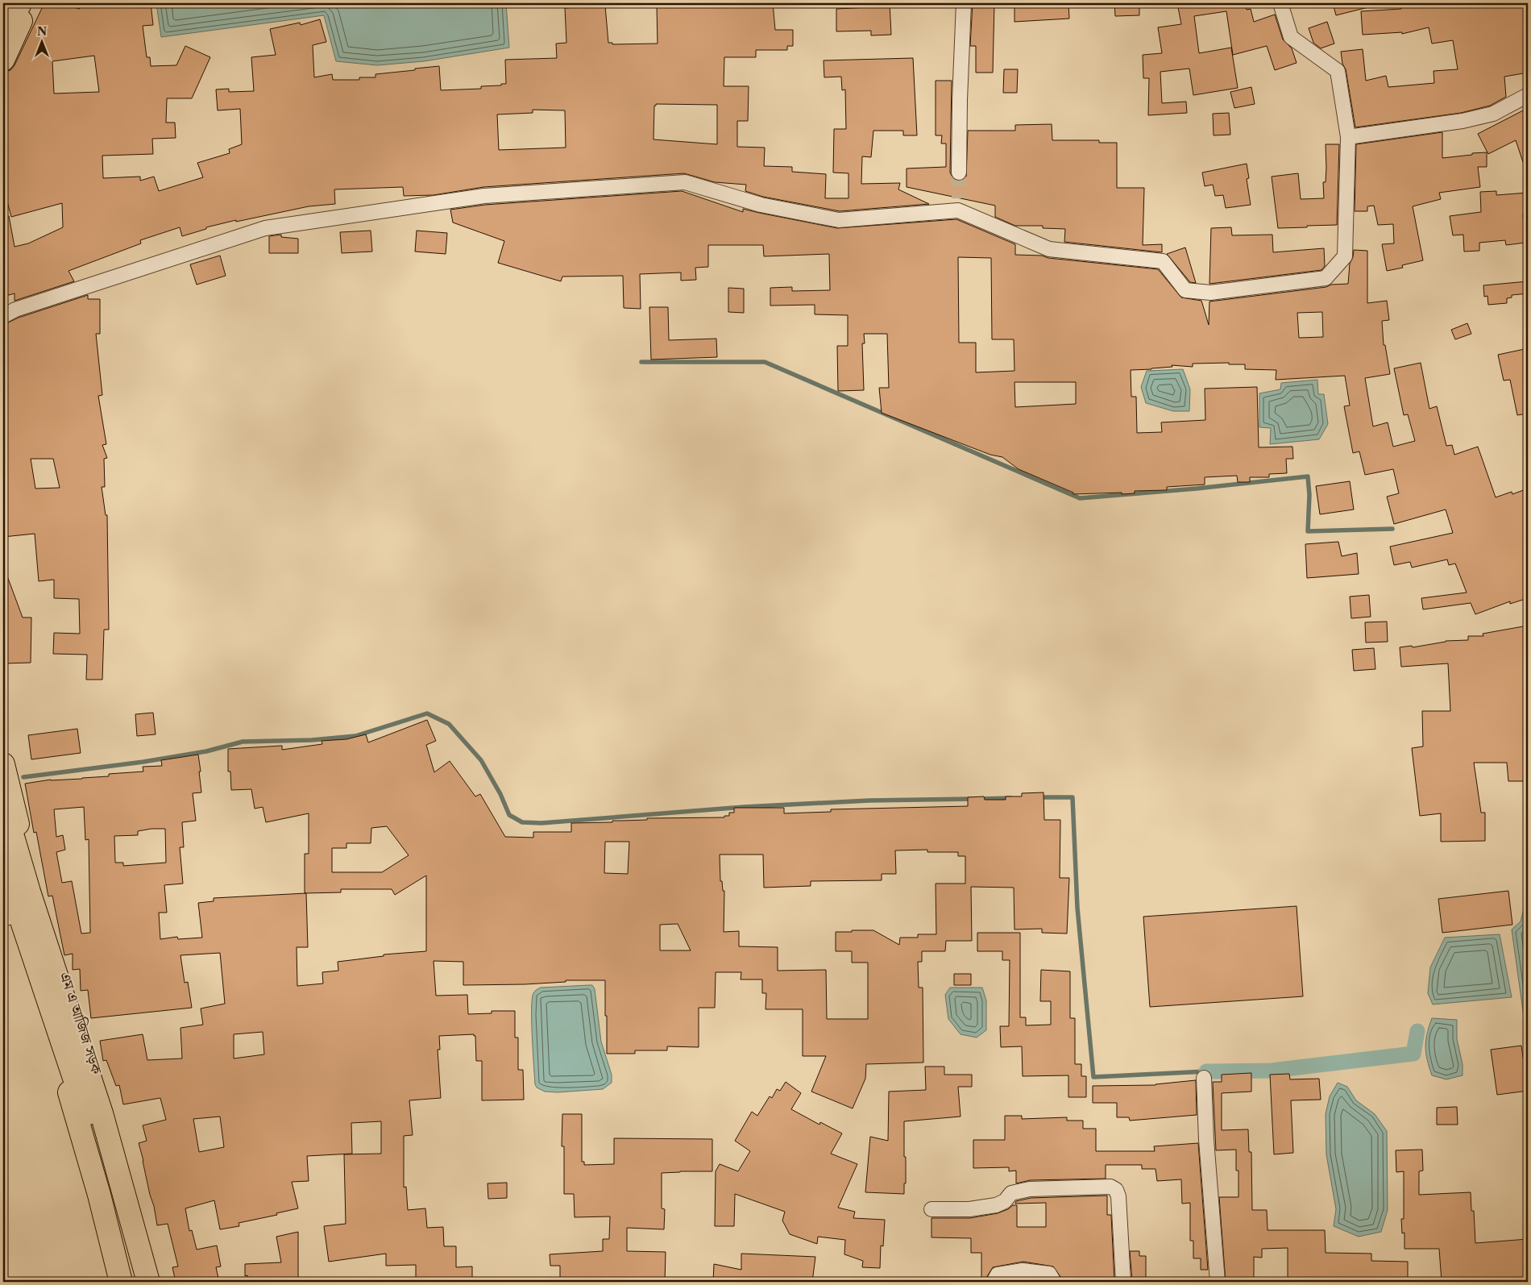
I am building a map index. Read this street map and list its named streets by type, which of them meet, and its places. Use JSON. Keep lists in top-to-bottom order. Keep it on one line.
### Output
{"streets":{"main road":["এম এ আজিজ সড়ক"]},"north":"top"}
